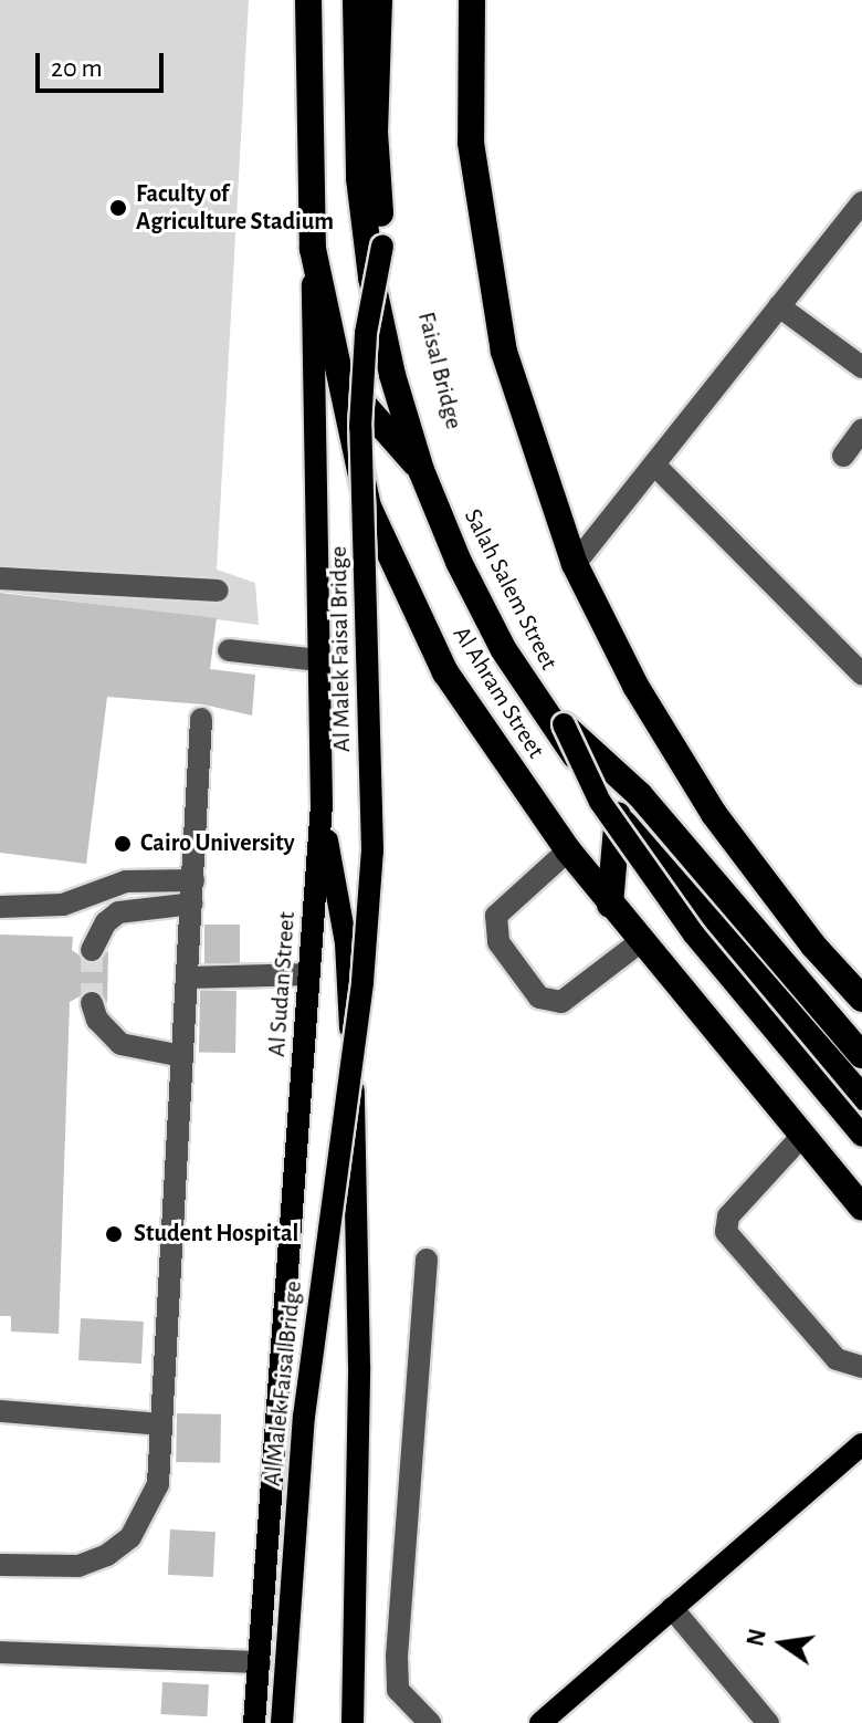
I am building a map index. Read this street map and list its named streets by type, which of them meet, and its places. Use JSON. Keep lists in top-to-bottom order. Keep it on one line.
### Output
{"streets":{"highway":["Faisal Bridge","Salah Salem Street","Al Ahram Street"],"main road":["Al Malek Faisal Bridge","Al Sudan Street"]},"crossings":[["Faisal Bridge","Al Malek Faisal Bridge"],["Al Ahram Street","Al Sudan Street"]],"places":["Faculty of Agriculture Stadium","Cairo University","Student Hospital"],"scale_bar":"20 m","north":"left"}
